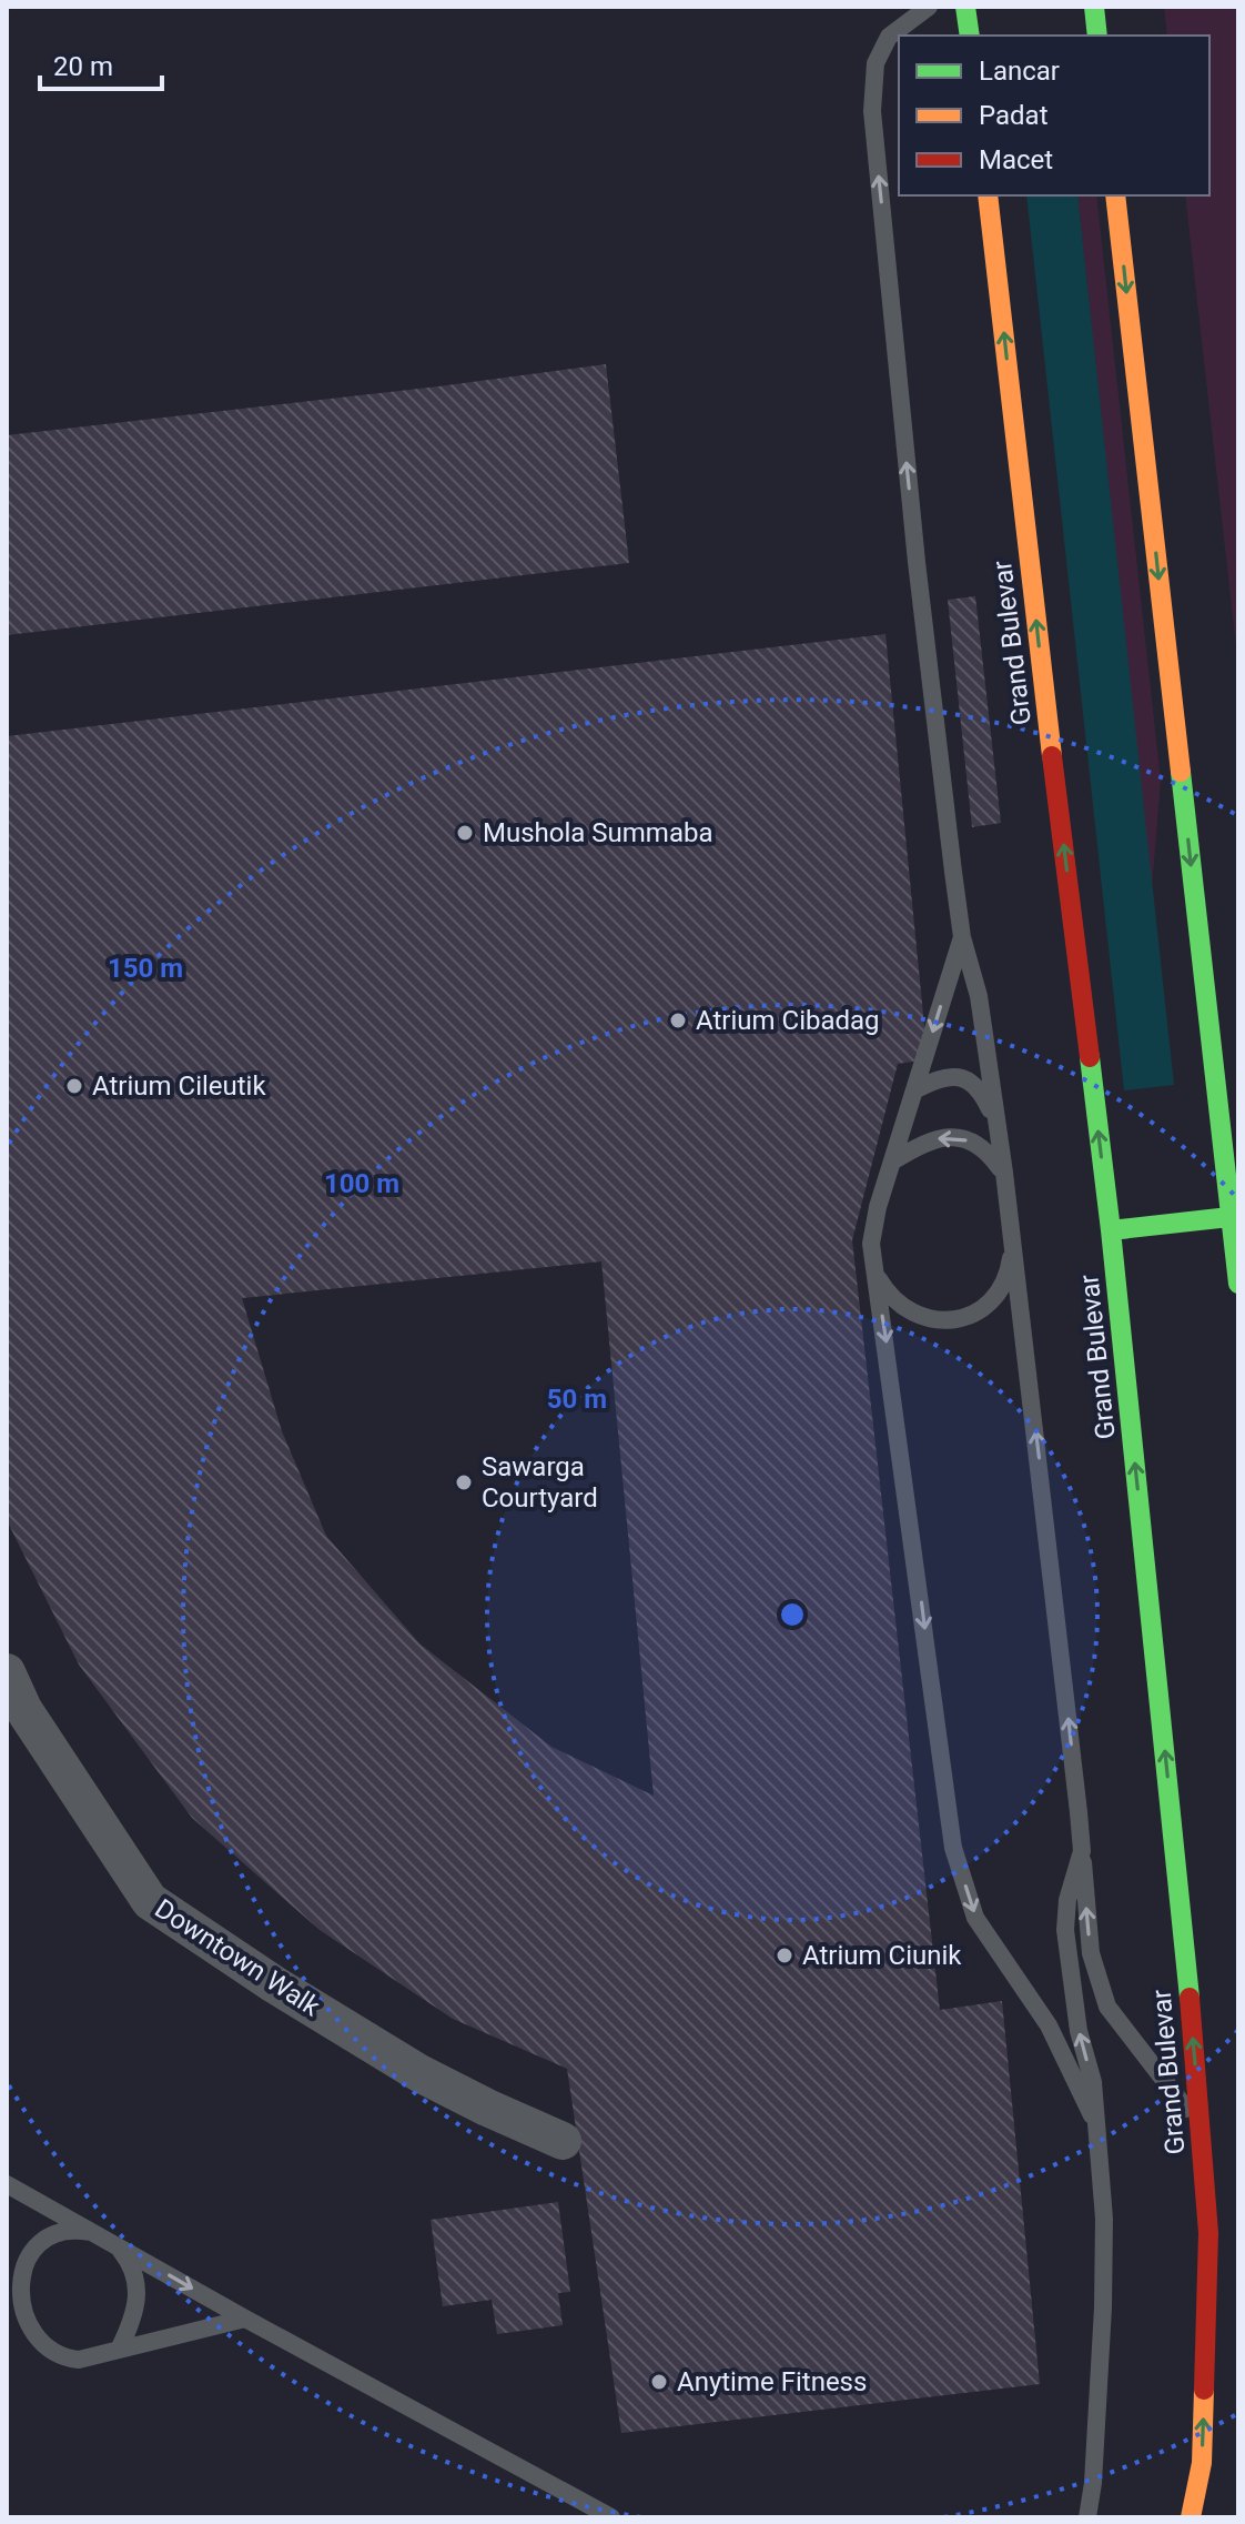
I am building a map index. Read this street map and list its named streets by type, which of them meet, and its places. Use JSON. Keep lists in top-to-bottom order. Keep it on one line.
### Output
{"streets":{"street":["Grand Bulevar","Downtown Walk"]},"places":["Mushola Summaba","Atrium Cibadag","Atrium Cileutik","Sawarga Courtyard","Atrium Ciunik","Anytime Fitness"],"legend":["Lancar","Padat","Macet"],"scale_bar":"20 m","rings":["150 m","100 m","50 m"]}
